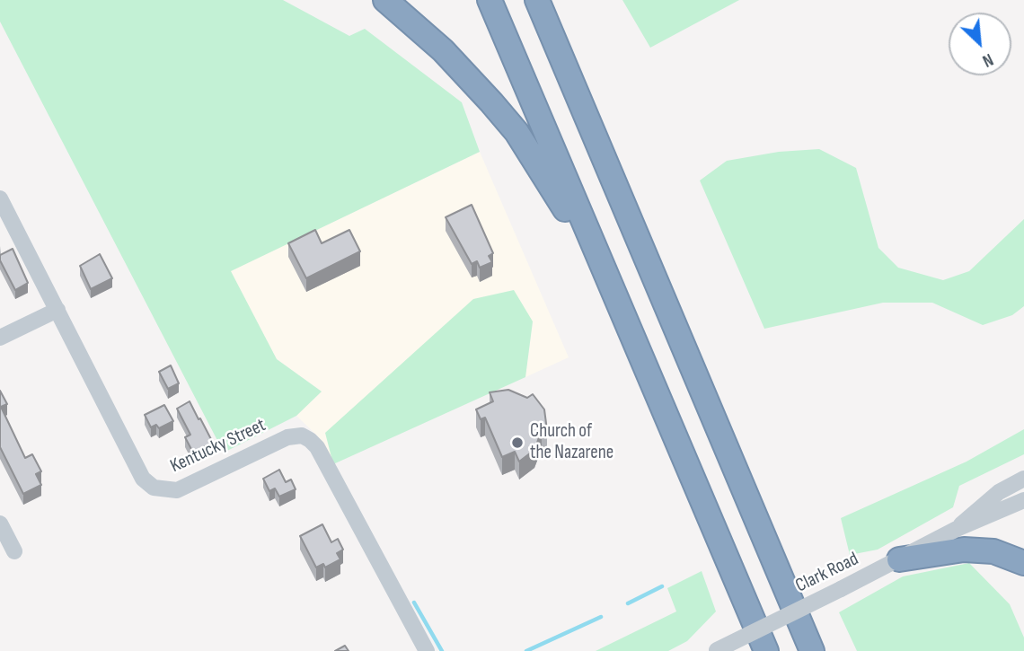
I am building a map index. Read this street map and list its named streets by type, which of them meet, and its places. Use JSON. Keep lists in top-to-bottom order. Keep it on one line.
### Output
{"streets":{"street":["Kentucky Street","Clark Road"]},"places":["Church of the Nazarene"],"north":"bottom right"}
